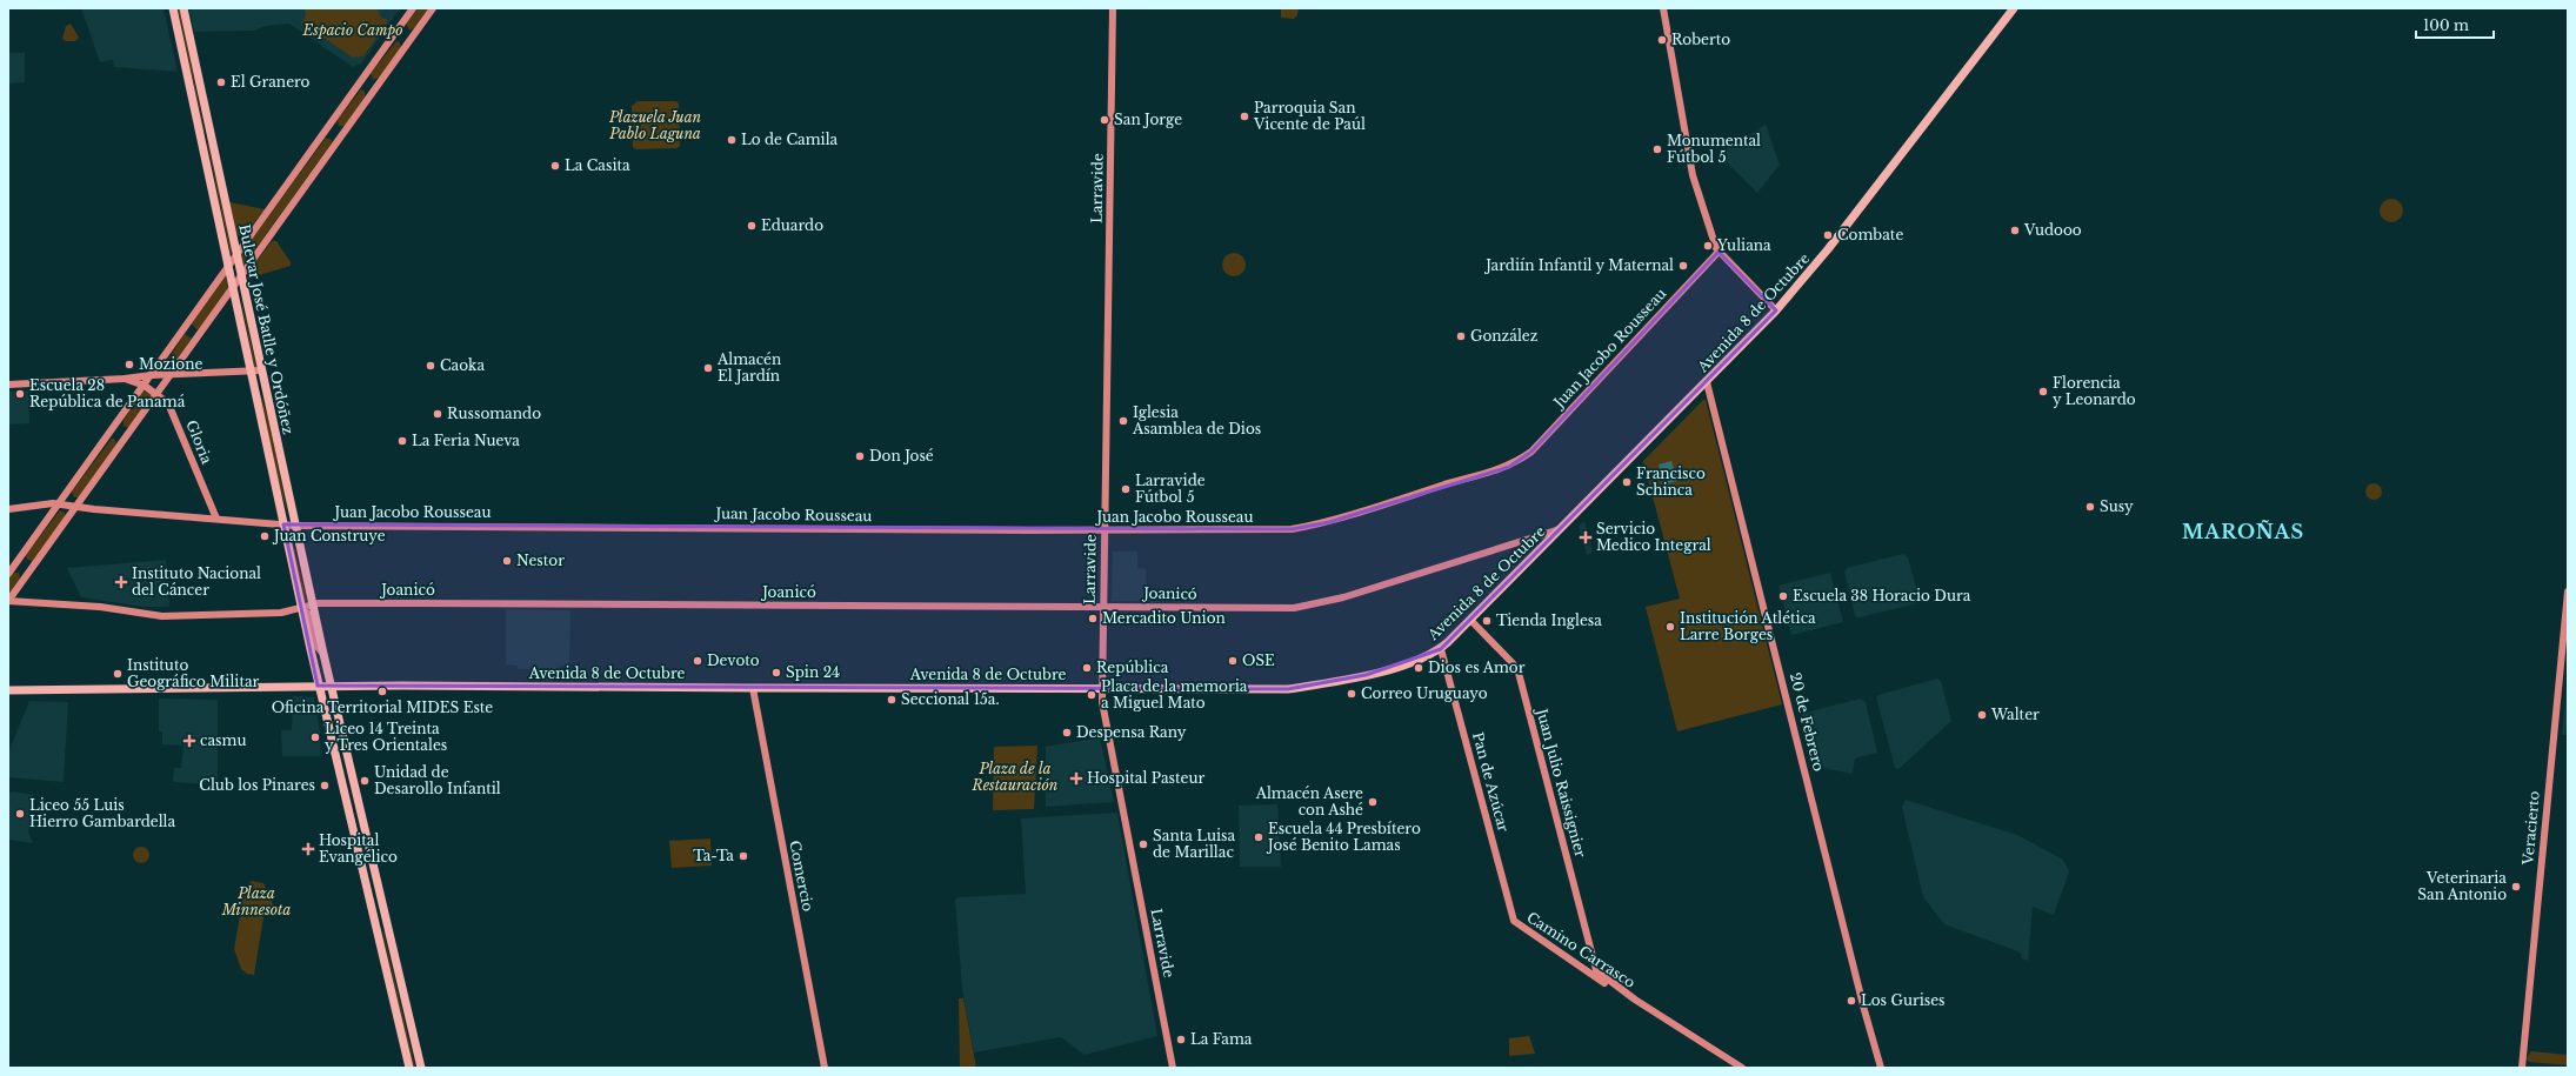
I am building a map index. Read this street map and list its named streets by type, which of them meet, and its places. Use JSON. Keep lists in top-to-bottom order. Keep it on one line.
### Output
{"streets":{"main road":["Avenida 8 de Octubre","Bulevar José Batlle y Ordóñez"],"street":["Larravide","Juan Jacobo Rousseau","Gloria","Joanicó","20 de Febrero","Pan de Azúcar","Juan Julio Raissignier","Veracierto","Comercio","Camino Carrasco"]},"crossings":[["Larravide","Avenida 8 de Octubre"],["Larravide","Juan Jacobo Rousseau"],["Larravide","Joanicó"],["Avenida 8 de Octubre","Bulevar José Batlle y Ordóñez"],["Avenida 8 de Octubre","Joanicó"],["Avenida 8 de Octubre","20 de Febrero"],["Avenida 8 de Octubre","Pan de Azúcar"],["Avenida 8 de Octubre","Juan Julio Raissignier"],["Avenida 8 de Octubre","Comercio"],["Bulevar José Batlle y Ordóñez","Juan Jacobo Rousseau"],["Bulevar José Batlle y Ordóñez","Joanicó"],["Juan Jacobo Rousseau","Gloria"],["Pan de Azúcar","Camino Carrasco"],["Juan Julio Raissignier","Camino Carrasco"]],"districts":["MAROÑAS"],"parks":["Espacio Campo","Plazuela Juan Pablo Laguna","Plaza de la Restauración","Plaza Minnesota"],"places":{"other":["Roberto","El Granero","Parroquia San Vicente de Paúl","San Jorge","Lo de Camila","Monumental Fútbol 5","La Casita","Eduardo","Vudooo","Combate","Yuliana","Jardiín Infantil y Maternal","González","Mozione","Caoka","Almacén El Jardín","Florencia y Leonardo","Escuela 28 República de Panamá","Russomando","Iglesia Asamblea de Dios","La Feria Nueva","Don José","Francisco Schinca","Larravide Fútbol 5","Susy","Juan Construye","Nestor","Escuela 38 Horacio Dura","Mercadito Union","Tienda Inglesa","Institución Atlética Larre Borges","Devoto","OSE","República","Dios es Amor","Spin 24","Instituto Geográfico Militar","Oficina Territorial MIDES Este","Correo Uruguayo","Placa de la memoria a Miguel Mato","Seccional 15a.","Walter","Despensa Rany","Liceo 14 Treinta y Tres Orientales","Unidad de Desarollo Infantil","Club los Pinares","Almacén Asere con Ashé","Liceo 55 Luis Hierro Gambardella","Escuela 44 Presbítero José Benito Lamas","Santa Luisa de Marillac","Ta-Ta","Veterinaria San Antonio","Los Gurises","La Fama"],"health":["Servicio Medico Integral","Instituto Nacional del Cáncer","casmu","Hospital Pasteur","Hospital Evangélico"]},"scale_bar":"100 m"}
